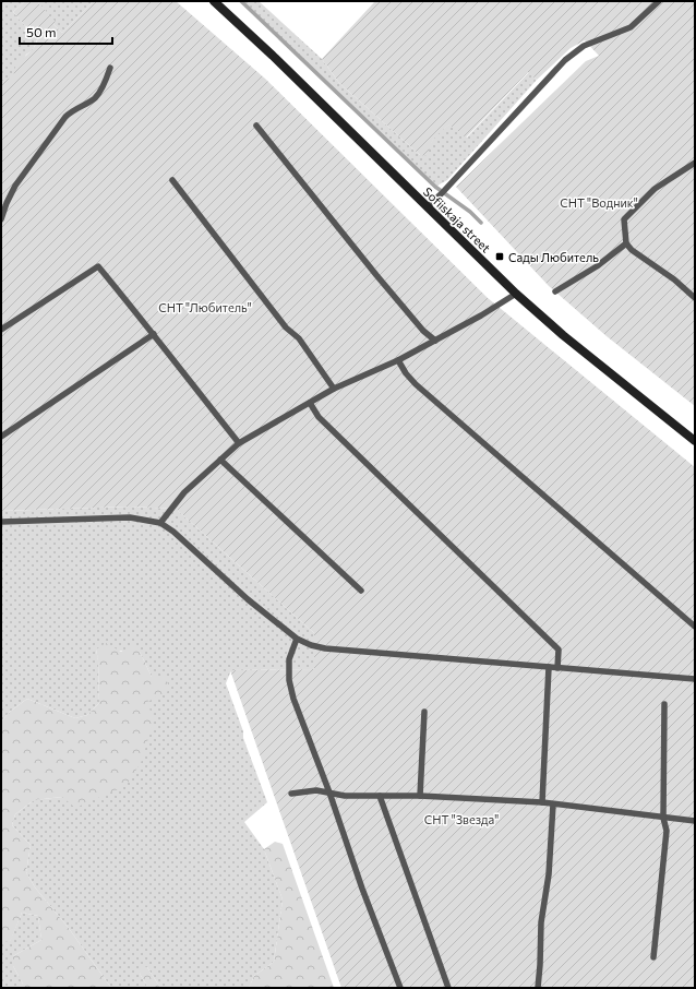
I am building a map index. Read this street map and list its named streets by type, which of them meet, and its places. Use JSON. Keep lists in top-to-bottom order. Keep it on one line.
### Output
{"streets":{"main road":["Sofiiskaja street"]},"parks":["СНТ \"Водник\"","СНТ \"Любитель\"","СНТ \"Звезда\""],"places":{"transit":["Сады Любитель"]},"scale_bar":"50 m"}
